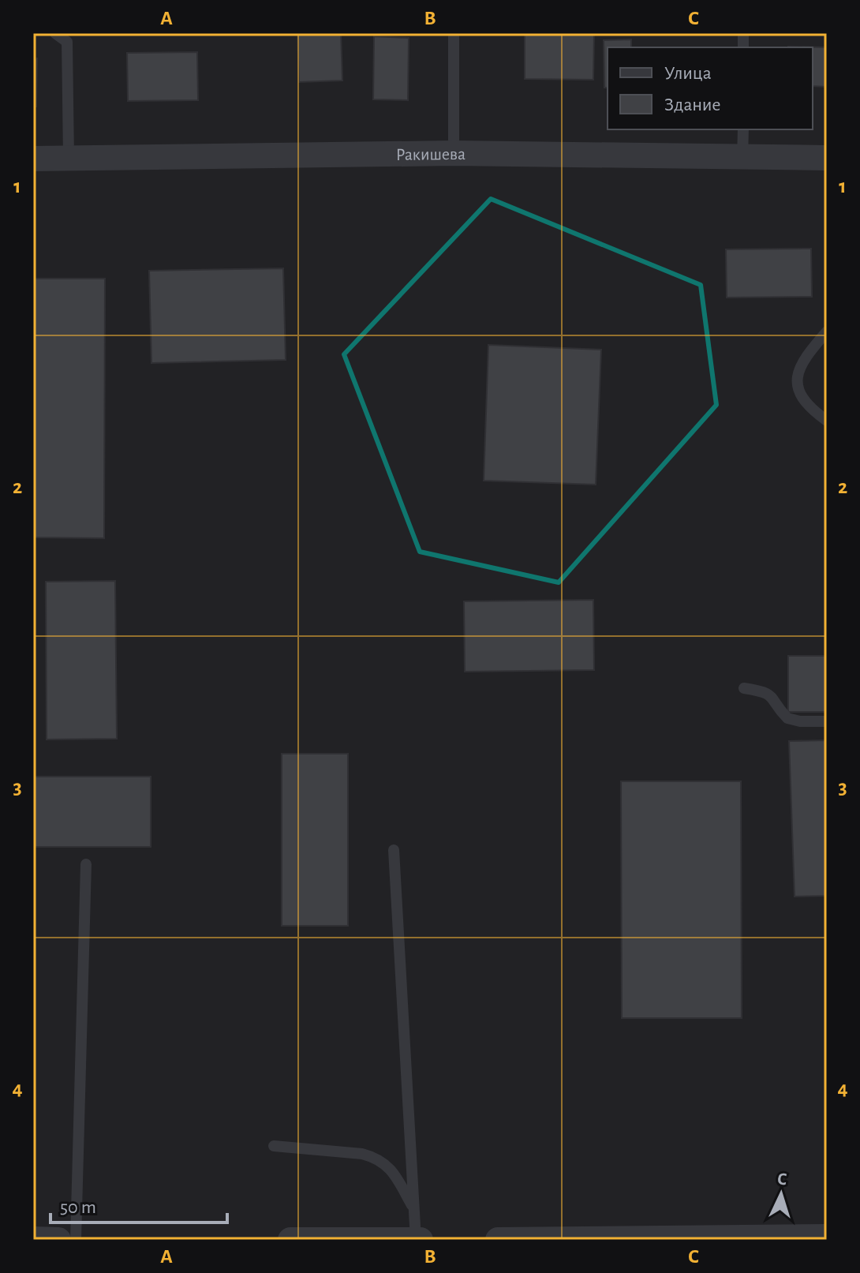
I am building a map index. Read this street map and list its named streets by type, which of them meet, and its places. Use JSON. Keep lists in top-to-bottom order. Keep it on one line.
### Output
{"streets":{"street":["Ракишева"]},"legend":["Улица","Здание"],"scale_bar":"50 m","north":"top","grid":{"columns":["A","B","C"],"rows":["1","2","3","4"]}}
